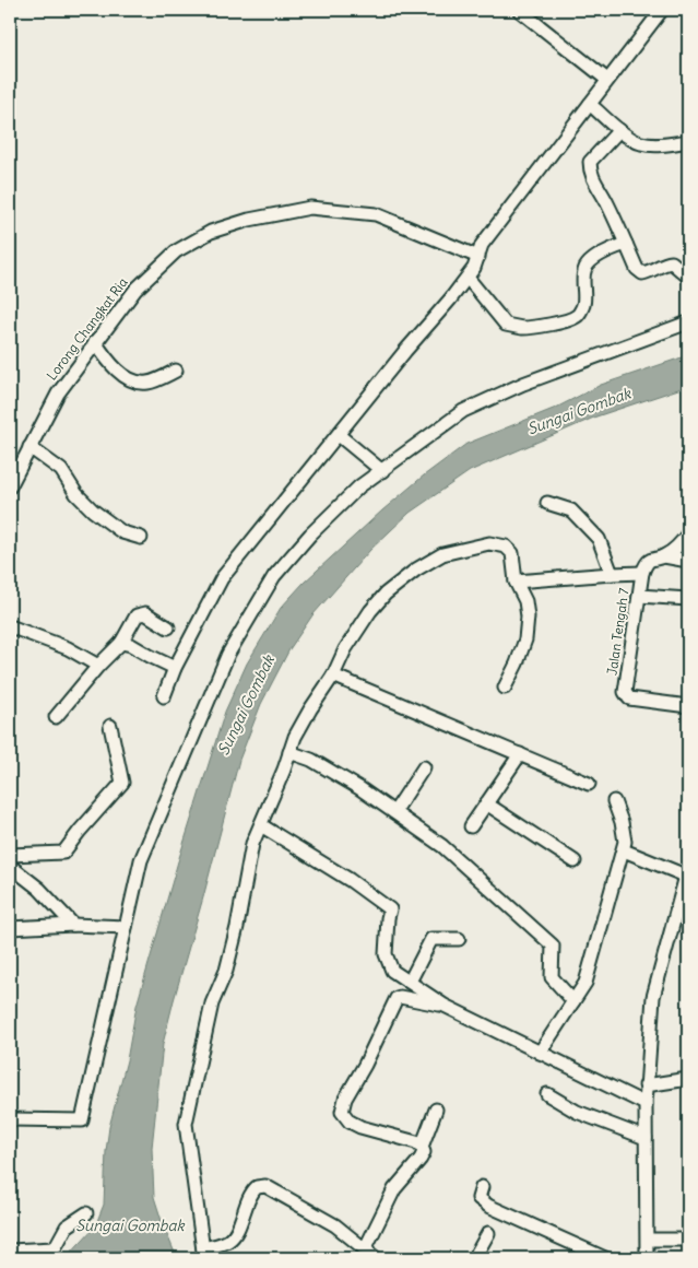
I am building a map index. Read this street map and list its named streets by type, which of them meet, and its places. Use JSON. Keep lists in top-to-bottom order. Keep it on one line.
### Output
{"streets":{"street":["Lorong Changkat Ria","Jalan Tengah 7"]},"water":["Sungai Gombak"]}
